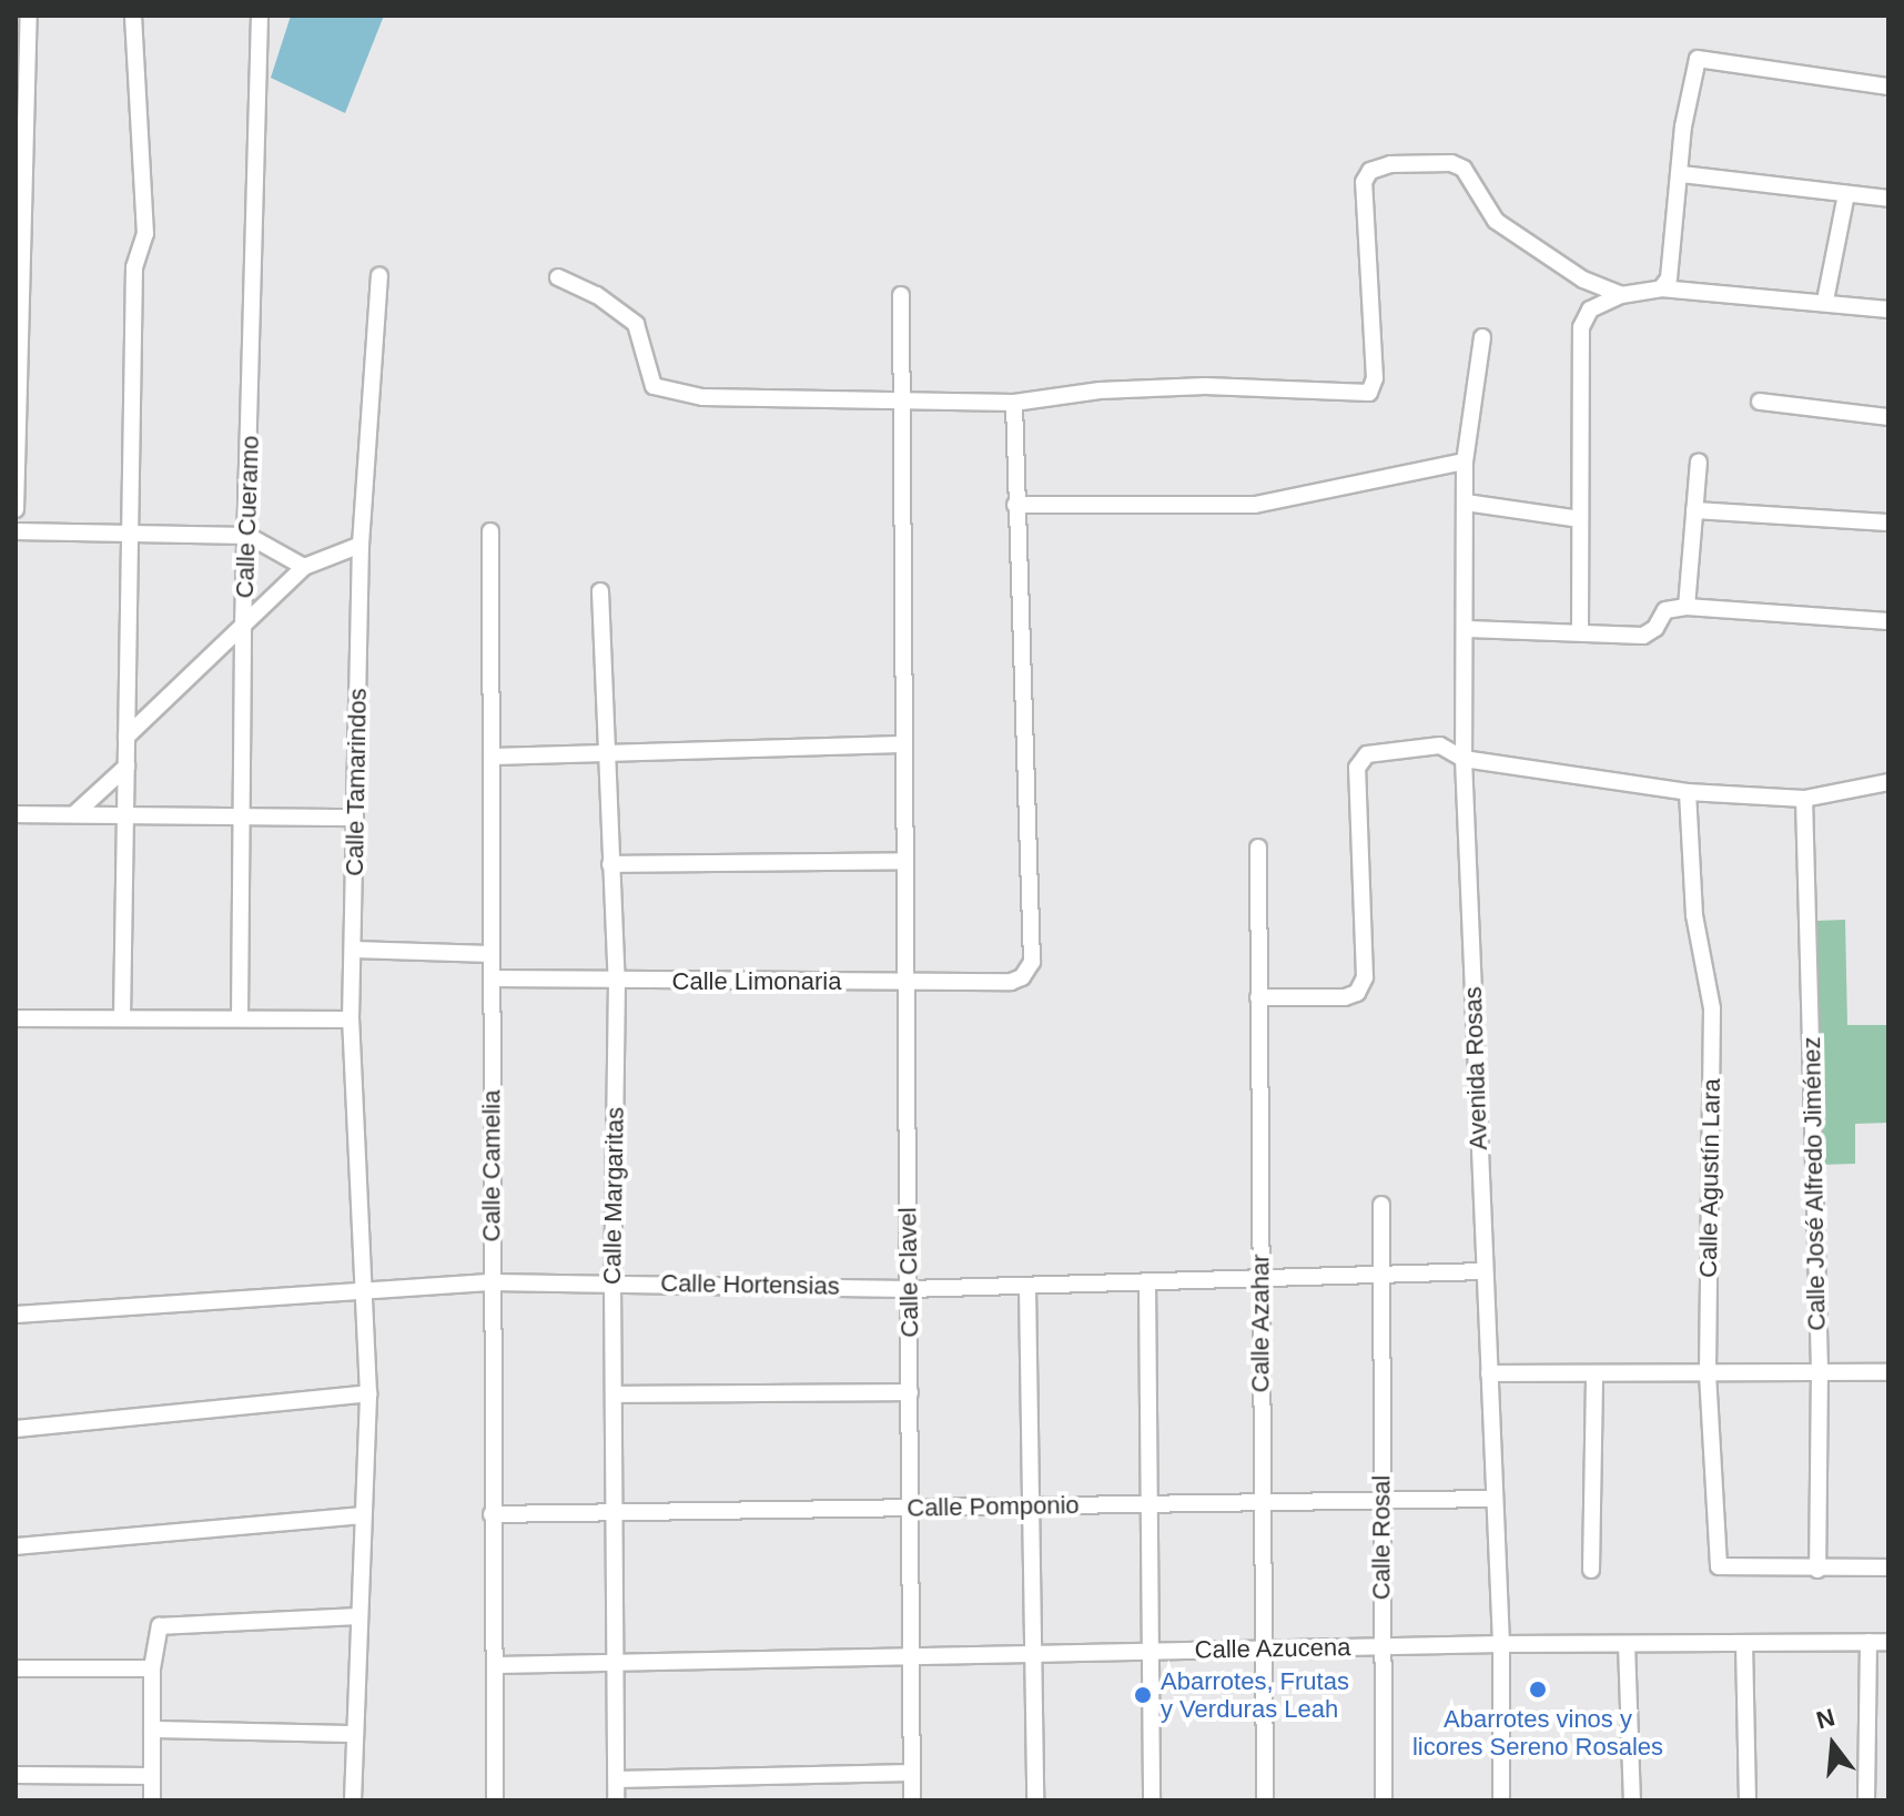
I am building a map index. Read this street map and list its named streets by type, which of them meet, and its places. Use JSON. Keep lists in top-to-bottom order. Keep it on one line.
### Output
{"streets":{"street":["Calle Cueramo","Calle Tamarindos","Calle Limonaria","Avenida Rosas","Calle Camelia","Calle Agustín Lara","Calle José Alfredo Jiménez","Calle Margaritas","Calle Clavel","Calle Hortensias","Calle Azahar","Calle Pomponio","Calle Rosal","Calle Azucena"]},"crossings":[["Calle Tamarindos","Calle Hortensias"],["Calle Limonaria","Calle Camelia"],["Calle Limonaria","Calle Margaritas"],["Calle Limonaria","Calle Clavel"],["Avenida Rosas","Calle Hortensias"],["Avenida Rosas","Calle Pomponio"],["Avenida Rosas","Calle Azucena"],["Calle Camelia","Calle Hortensias"],["Calle Camelia","Calle Pomponio"],["Calle Camelia","Calle Azucena"],["Calle Agustín Lara","Calle José Alfredo Jiménez"],["Calle Margaritas","Calle Hortensias"],["Calle Margaritas","Calle Pomponio"],["Calle Margaritas","Calle Azucena"],["Calle Clavel","Calle Hortensias"],["Calle Clavel","Calle Pomponio"],["Calle Clavel","Calle Azucena"],["Calle Hortensias","Calle Azahar"],["Calle Hortensias","Calle Rosal"],["Calle Azahar","Calle Pomponio"],["Calle Azahar","Calle Azucena"],["Calle Pomponio","Calle Rosal"],["Calle Rosal","Calle Azucena"]],"places":["Abarrotes vinos y licores Sereno Rosales","Abarrotes, Frutas y Verduras Leah"],"north":"top"}
